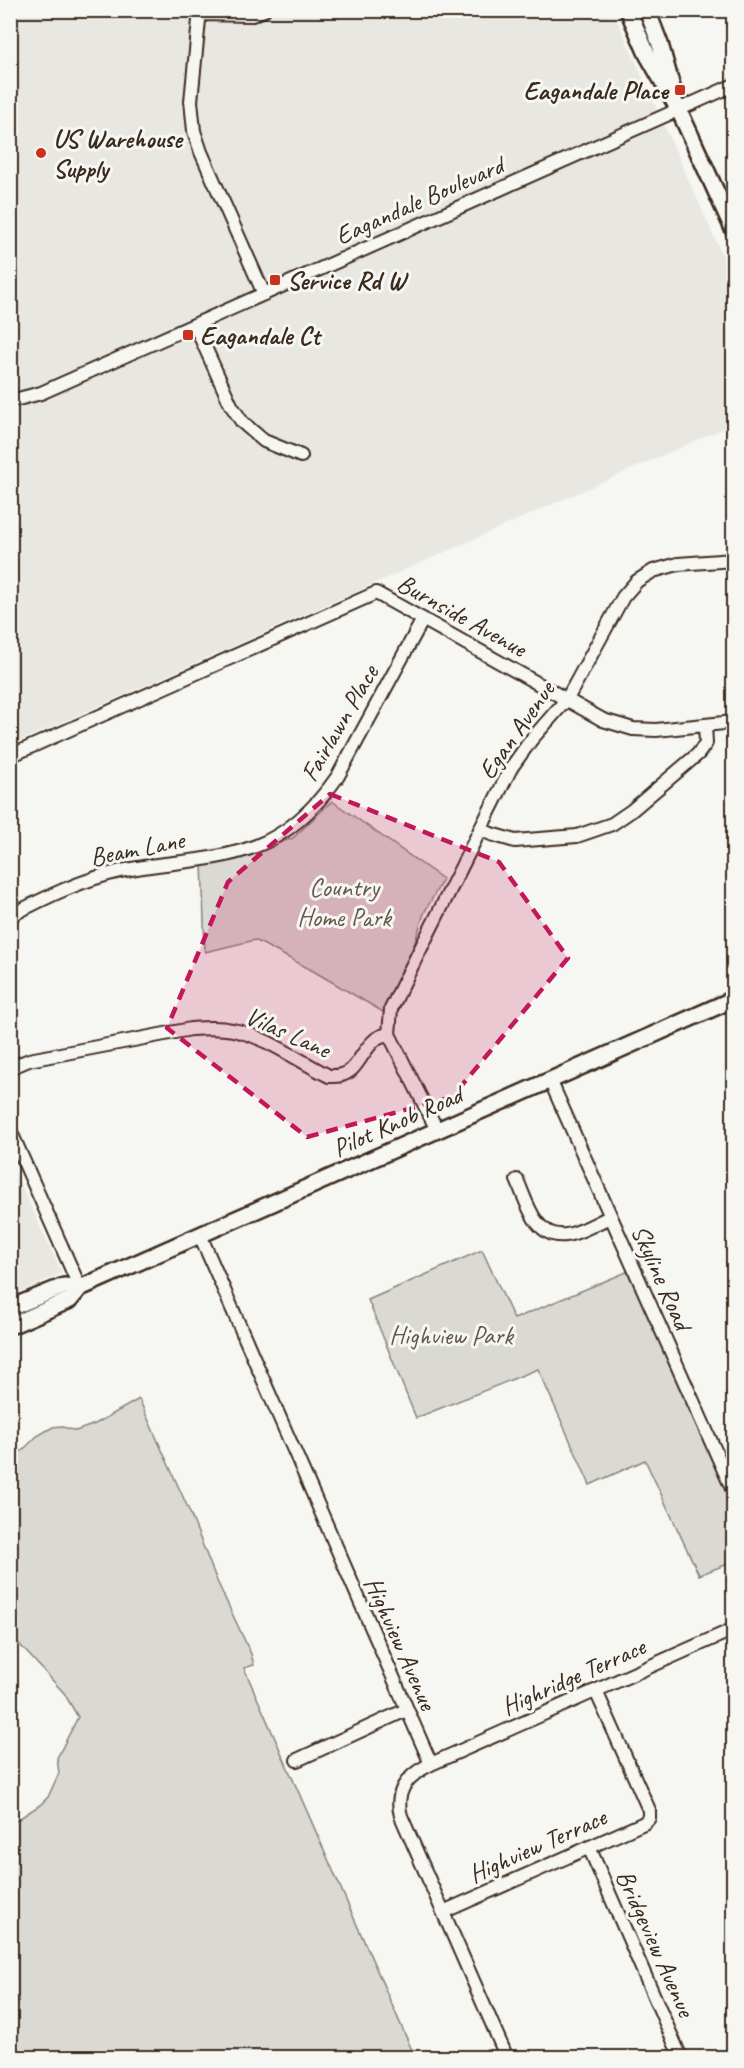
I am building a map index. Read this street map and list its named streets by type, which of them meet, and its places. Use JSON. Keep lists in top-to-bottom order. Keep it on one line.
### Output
{"streets":{"main road":["Pilot Knob Road"],"street":["Eagandale Boulevard","Burnside Avenue","Fairlawn Place","Egan Avenue","Beam Lane","Vilas Lane","Skyline Road","Highview Avenue","Highridge Terrace","Highview Terrace","Bridgeview Avenue"]},"crossings":[["Burnside Avenue","Fairlawn Place"],["Burnside Avenue","Egan Avenue"],["Fairlawn Place","Beam Lane"],["Egan Avenue","Vilas Lane"],["Pilot Knob Road","Skyline Road"],["Pilot Knob Road","Highview Avenue"],["Highview Avenue","Highridge Terrace"],["Highridge Terrace","Highview Terrace"],["Highview Terrace","Bridgeview Avenue"]],"parks":["Country Home Park","Highview Park"],"places":{"transit":["Eagandale Place","Service Rd W","Eagandale Ct"],"other":["US Warehouse Supply"]}}
